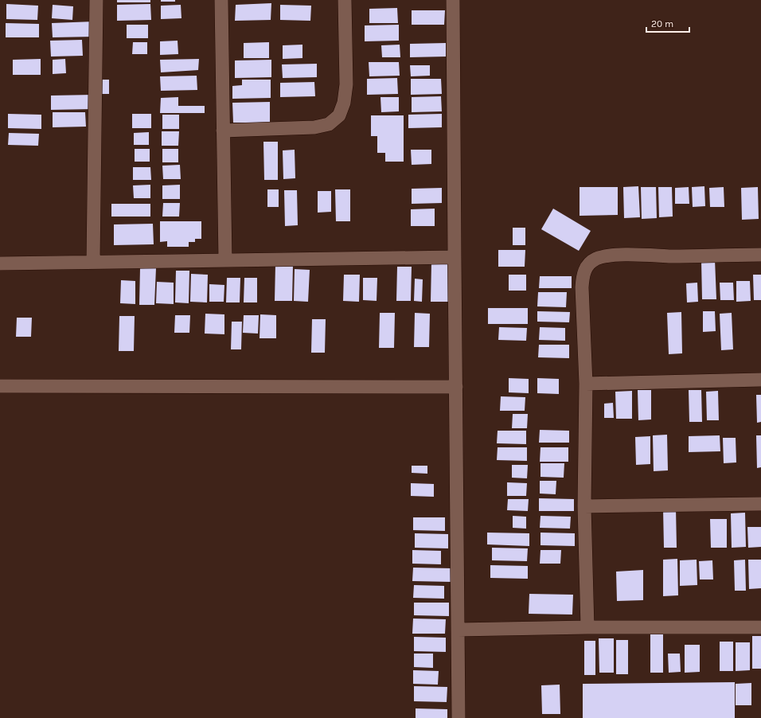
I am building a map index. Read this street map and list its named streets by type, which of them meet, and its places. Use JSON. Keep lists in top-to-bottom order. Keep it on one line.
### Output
{"scale_bar":"20 m"}
